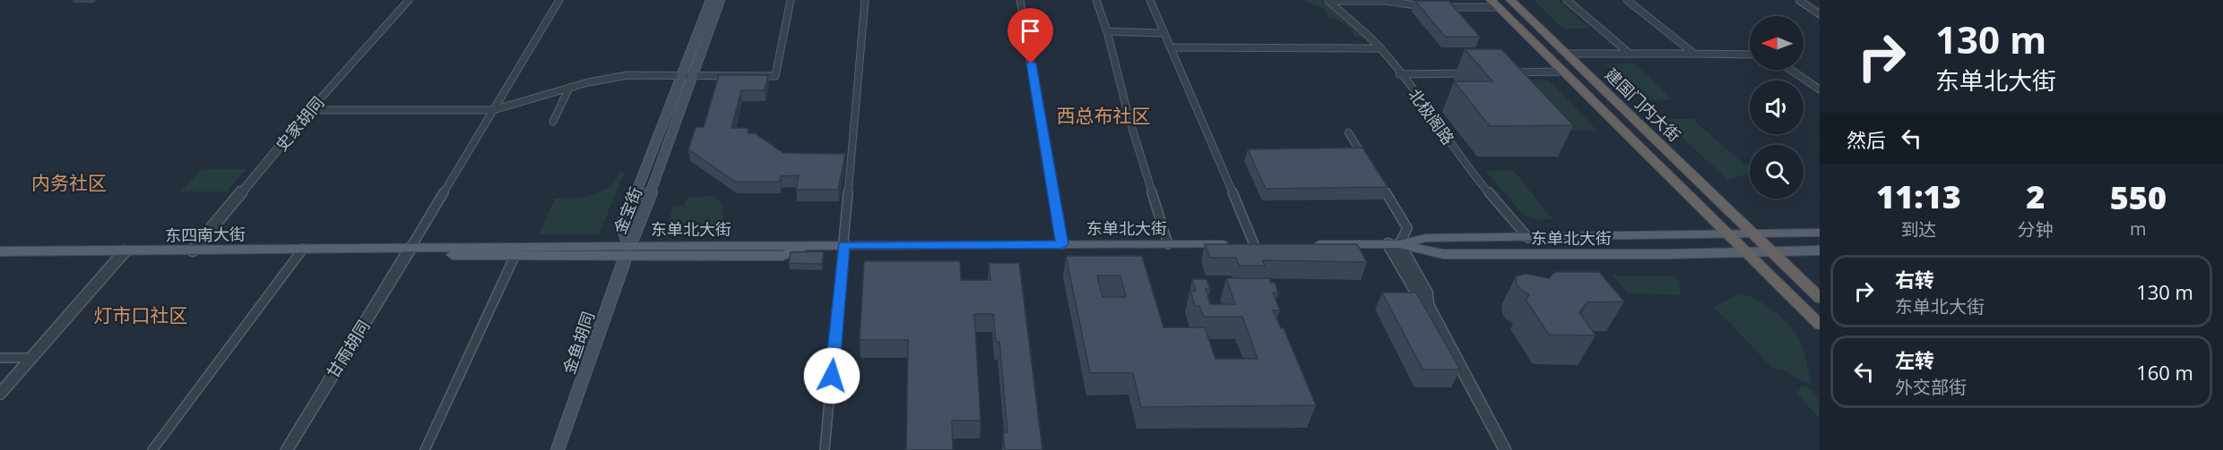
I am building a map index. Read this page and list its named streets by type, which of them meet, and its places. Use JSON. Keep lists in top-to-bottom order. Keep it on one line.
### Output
{"streets":{"highway":["建国门内大街"],"main road":["金宝街","东单北大街","东四南大街","金鱼胡同"],"street":["北极阁路","史家胡同","甘雨胡同"]},"crossings":[["建国门内大街","东单北大街"],["北极阁路","东单北大街"],["金宝街","东四南大街"],["金宝街","金鱼胡同"],["东单北大街","东四南大街"],["东四南大街","金鱼胡同"],["东四南大街","甘雨胡同"]],"districts":["西总布社区","内务社区","灯市口社区"],"north":"left","page":{"turn":["130 m","东单北大街"],"then":"然后","eta":["11:13","到达","2","分钟","550","m"],"list":[{"name":"右转","note":"东单北大街","value":"130 m"},{"name":"左转","note":"外交部街","value":"160 m"}]}}
